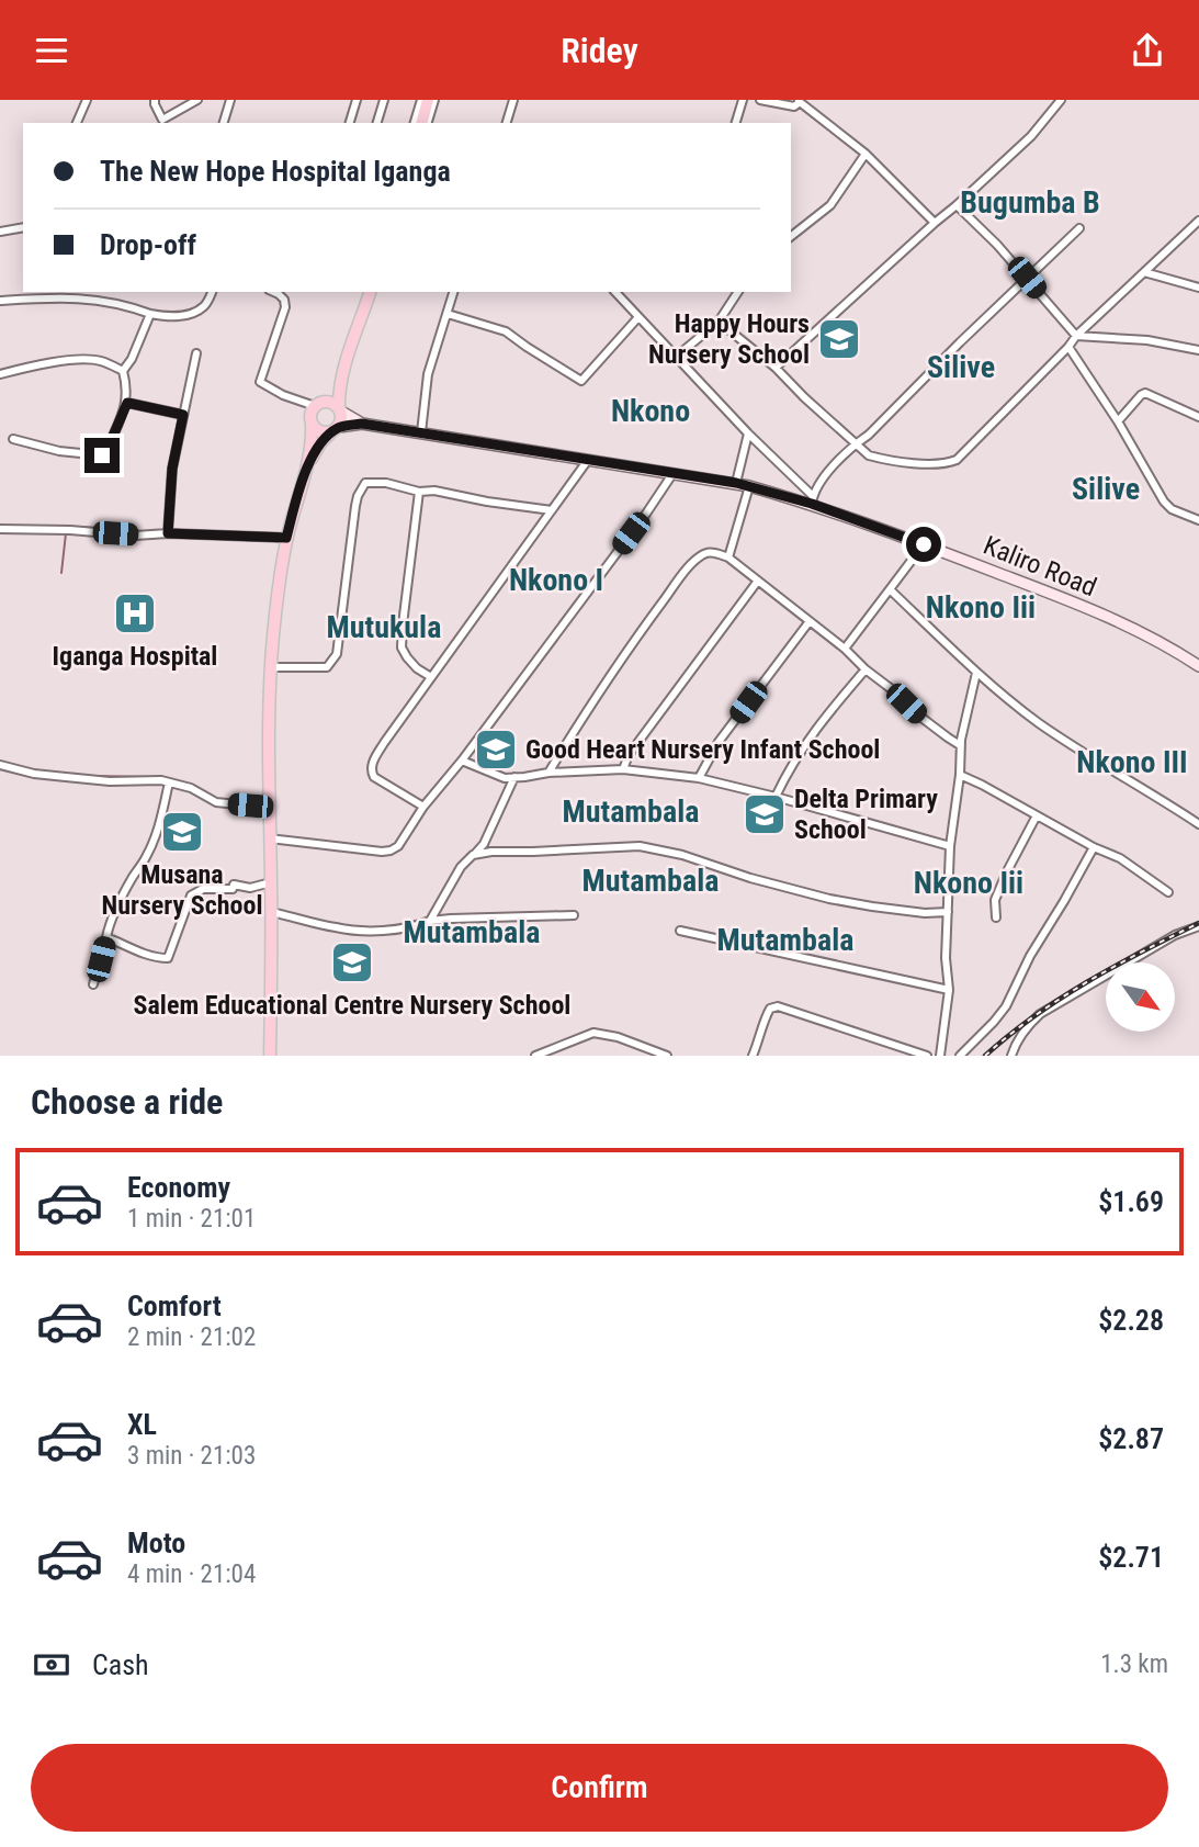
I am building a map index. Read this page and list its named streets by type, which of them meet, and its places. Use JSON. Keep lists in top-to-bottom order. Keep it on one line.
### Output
{"streets":{"main road":["Kaliro Road"]},"districts":["Bugumba B","Silive","Nkono","Silive","Nkono I","Nkono Iii","Mutukula","Nkono III","Mutambala","Mutambala","Nkono Iii","Mutambala","Mutambala"],"places":{"school or university":["Happy Hours Nursery School","Good Heart Nursery Infant School","Delta Primary School","Musana Nursery School","Salem Educational Centre Nursery School"],"hospital":["Iganga Hospital"]},"north":"bottom right","page":{"header":"Ridey","banner":["The New Hope Hospital Iganga","Drop-off"],"heading":"Choose a ride","list":[{"name":"Economy","note":"1 min · 21:01","value":"$1.69"},{"name":"Comfort","note":"2 min · 21:02","value":"$2.28"},{"name":"XL","note":"3 min · 21:03","value":"$2.87"},{"name":"Moto","note":"4 min · 21:04","value":"$2.71"}],"pay":["Cash","1.3 km"],"buttons":"Confirm"}}
